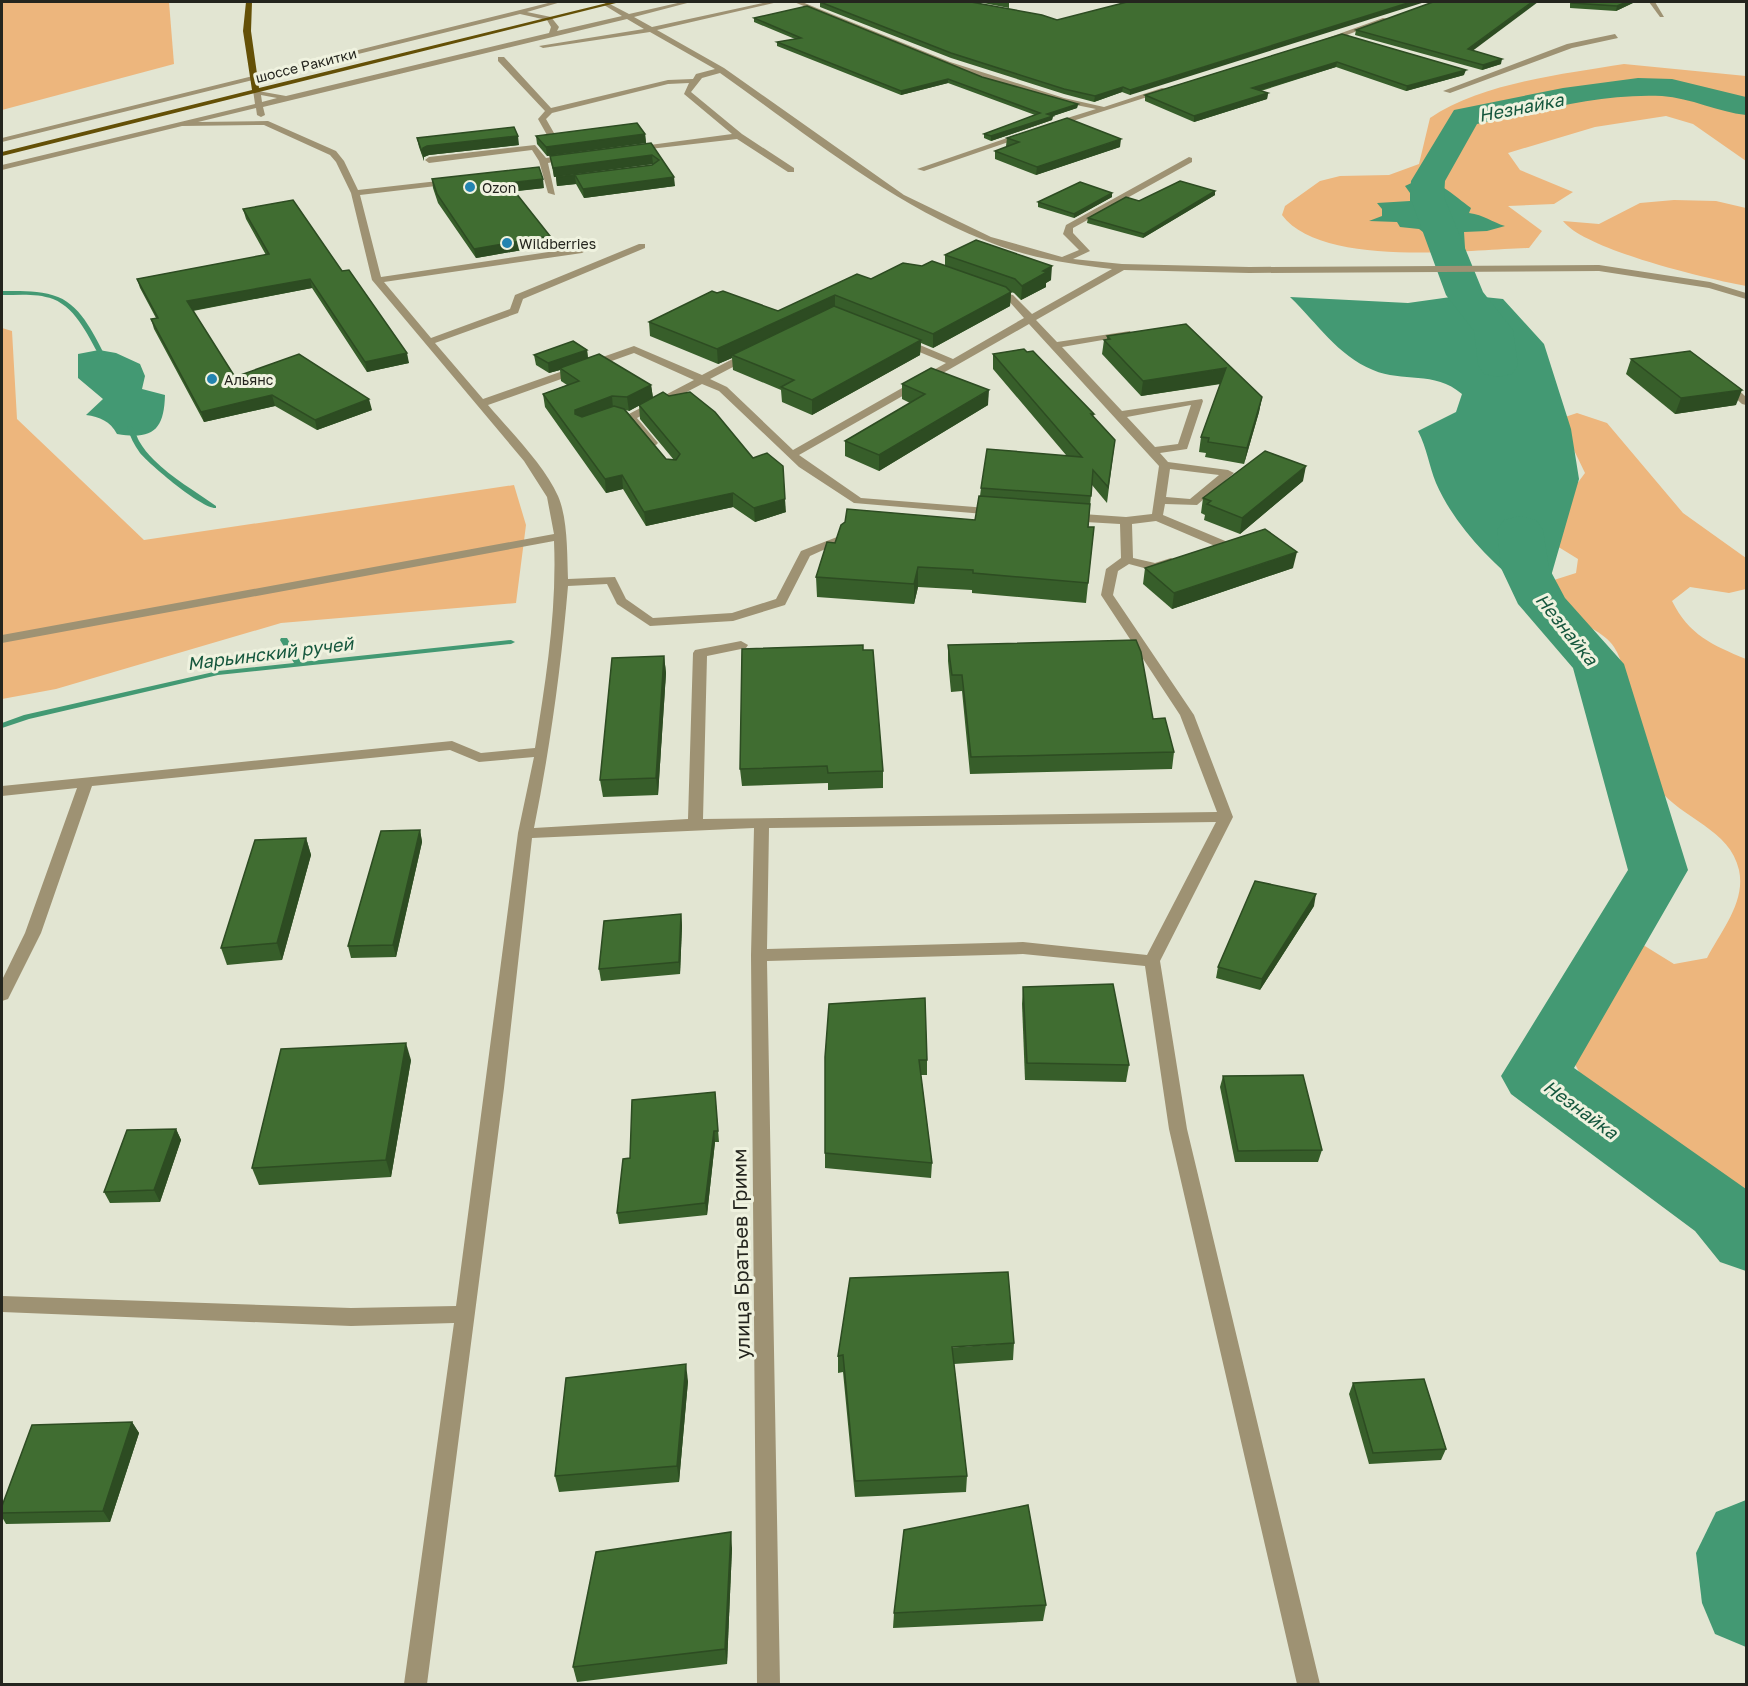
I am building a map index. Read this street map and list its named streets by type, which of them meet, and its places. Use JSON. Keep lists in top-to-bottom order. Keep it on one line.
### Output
{"streets":{"main road":["шоссе Ракитки"],"street":["улица Братьев Гримм"]},"water":["Незнайка","Марьинский ручей"],"places":["Ozon","Wildberries","Альянс"]}
